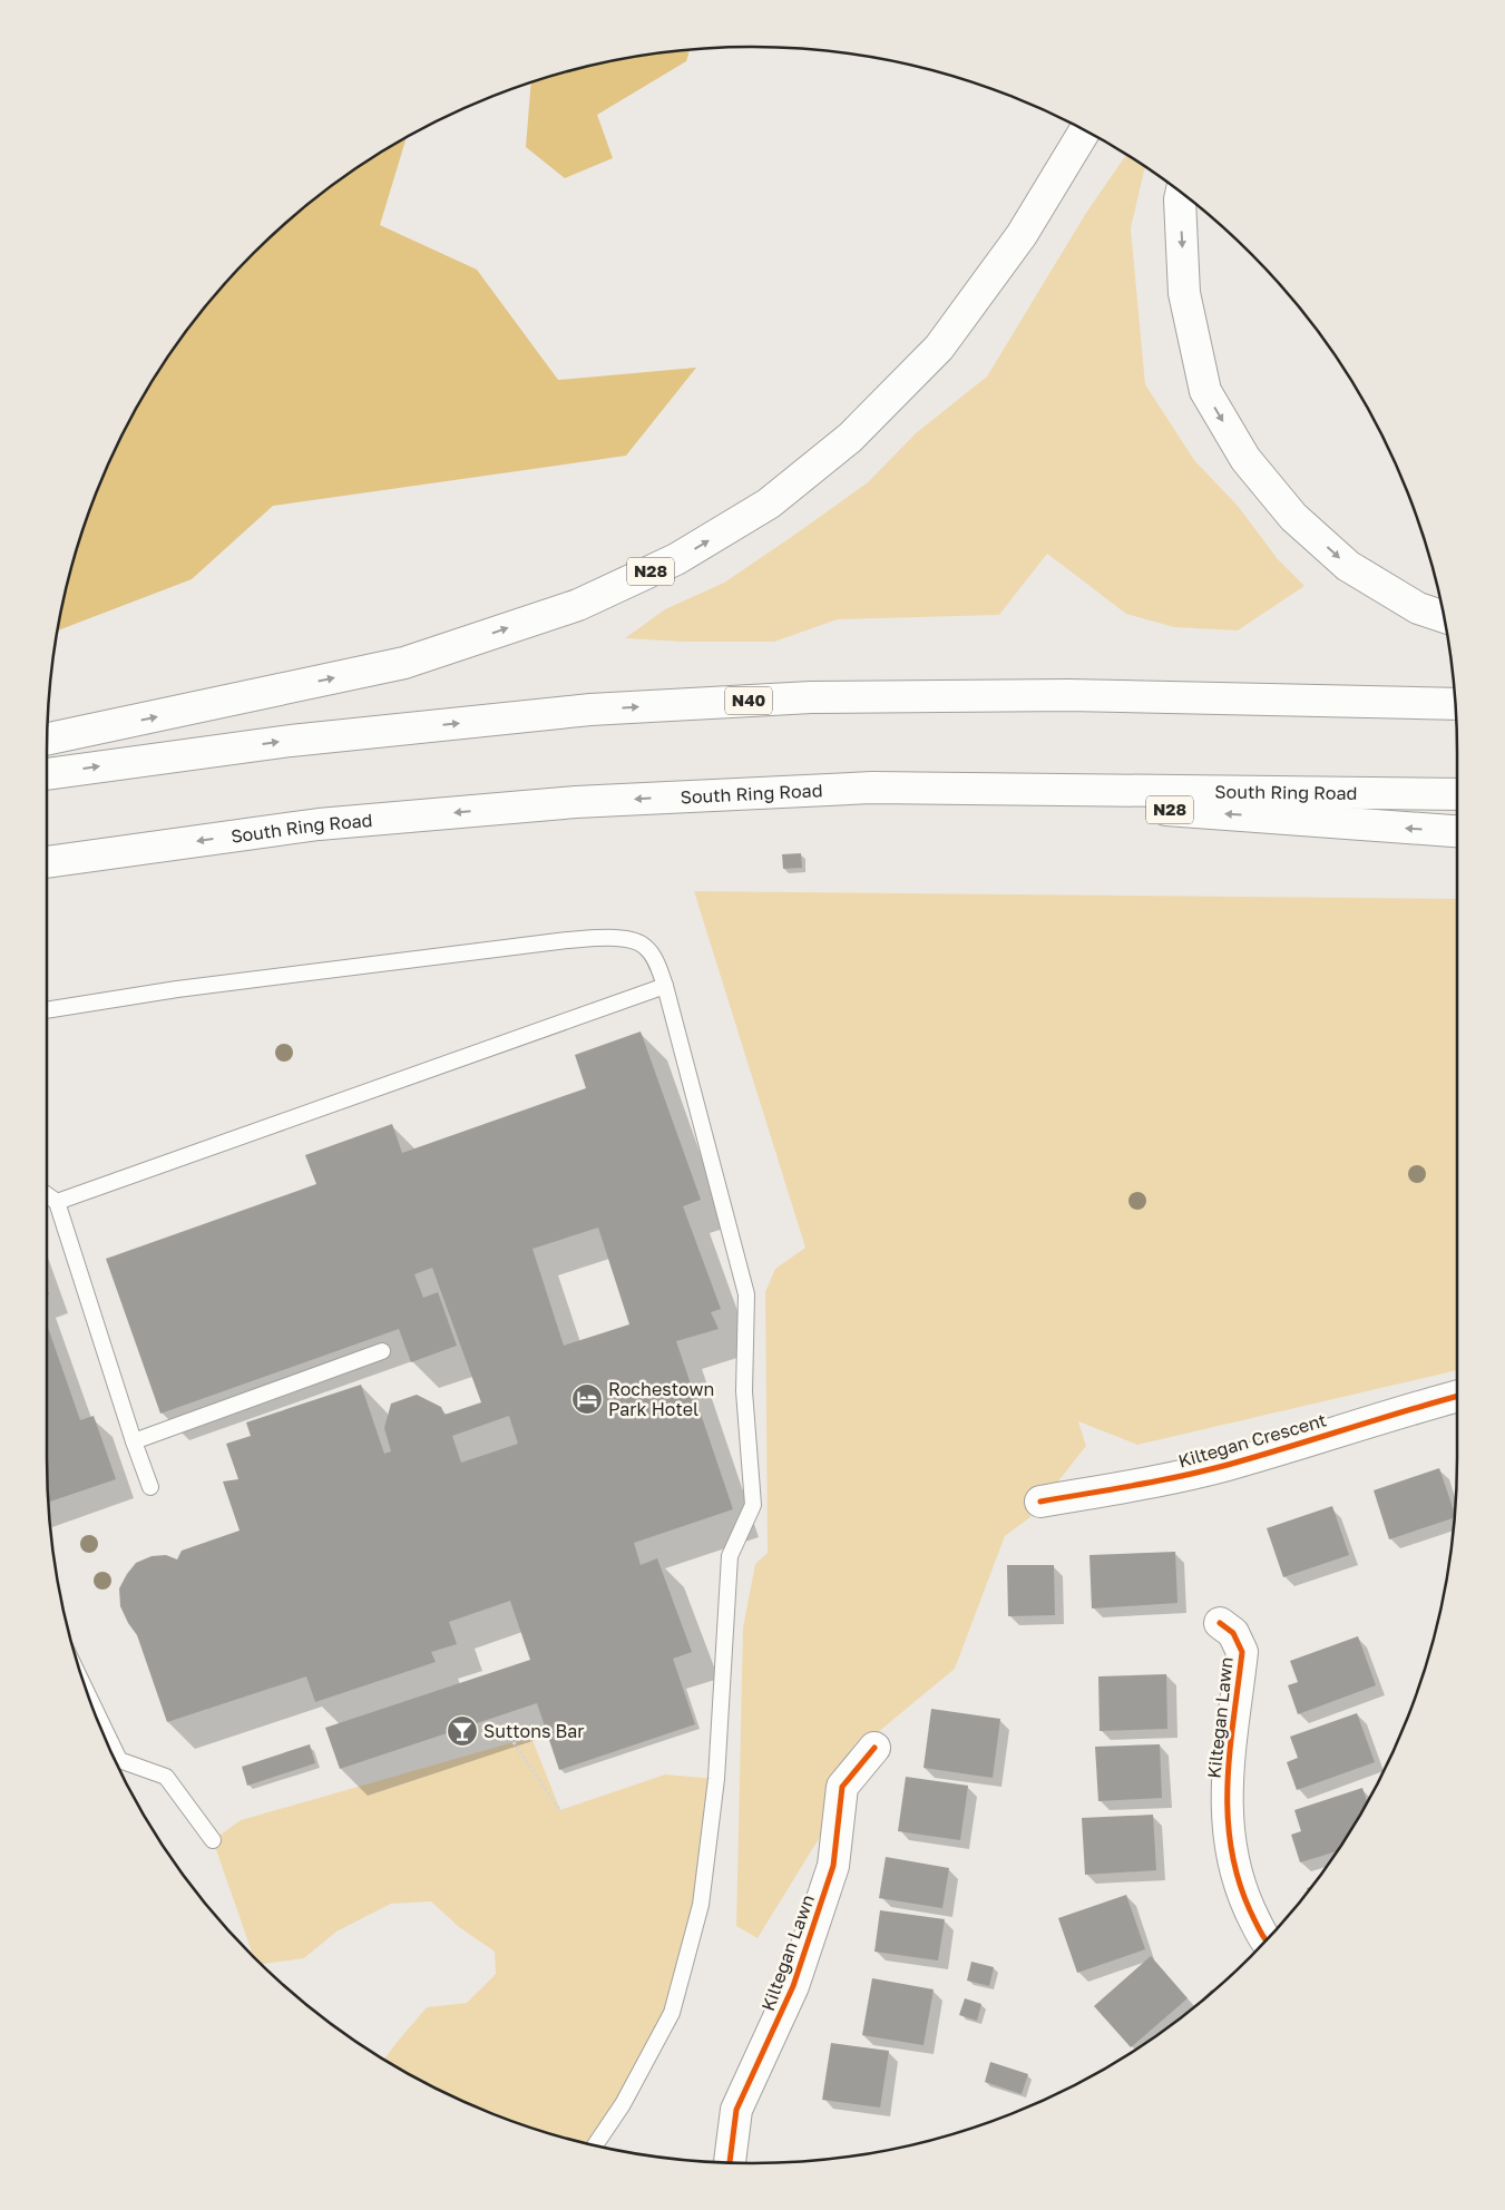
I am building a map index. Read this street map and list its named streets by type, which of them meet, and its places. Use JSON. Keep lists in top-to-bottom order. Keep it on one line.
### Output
{"streets":{"main road":["N28","N40","South Ring Road","Kiltegan Crescent","Kiltegan Lawn"]},"crossings":[["N28","South Ring Road"]],"places":{"hotel":["Rochestown Park Hotel"],"bar":["Suttons Bar"]}}
